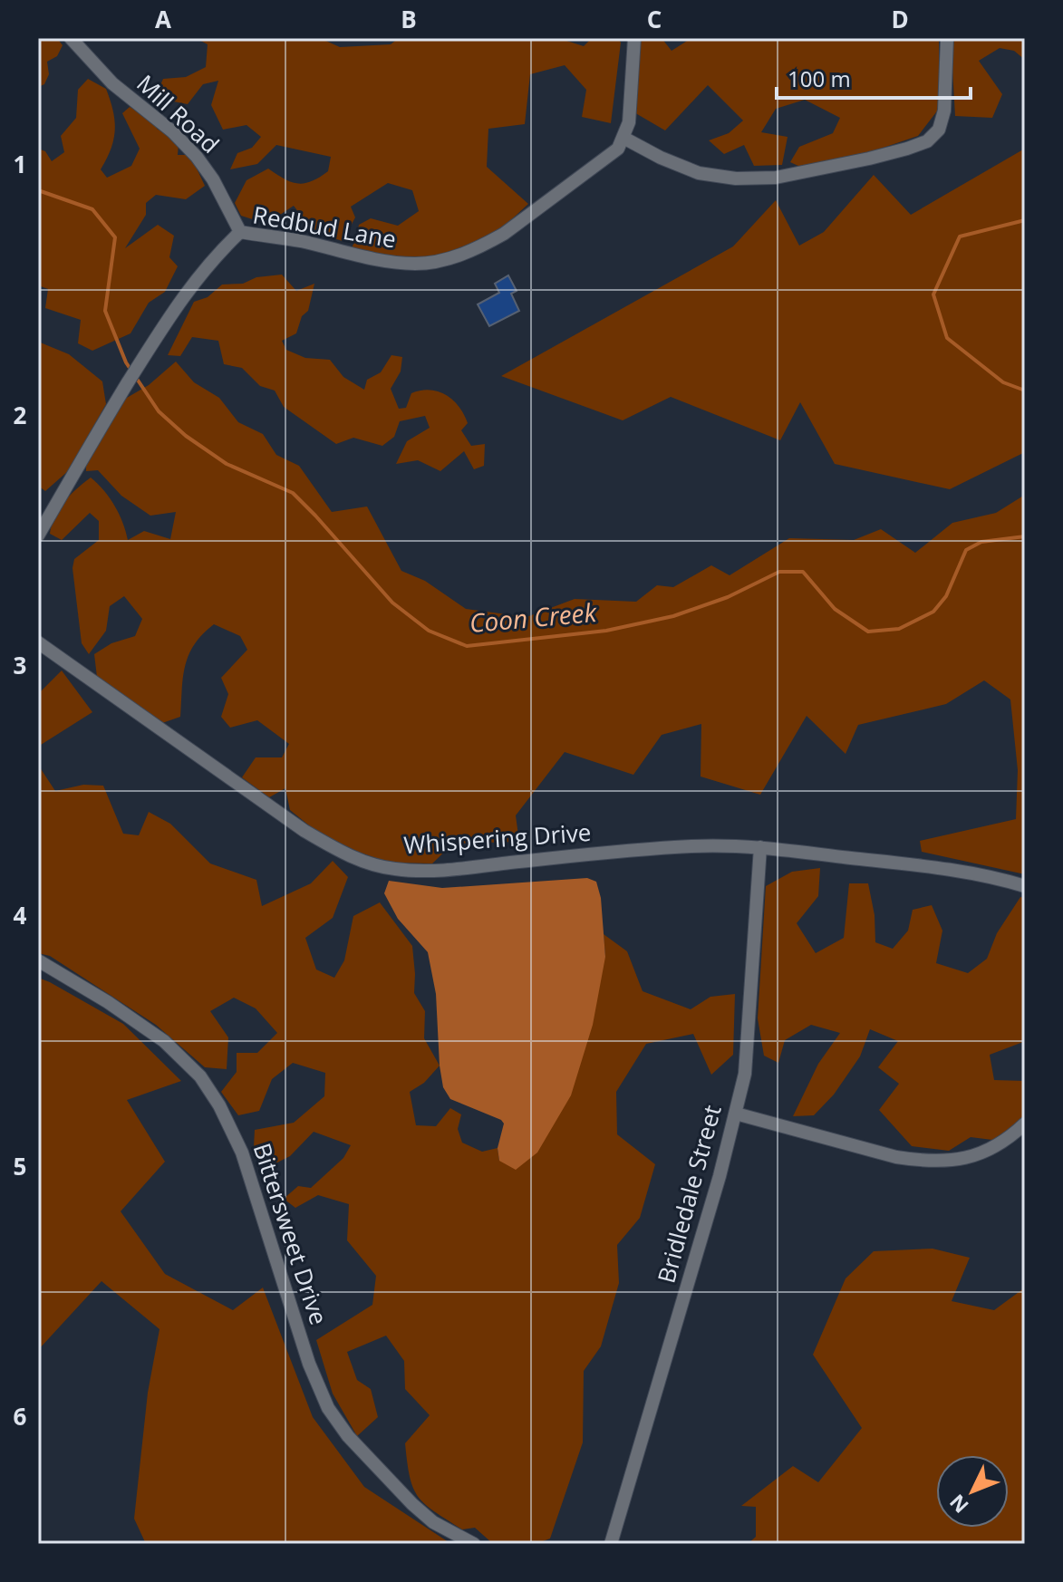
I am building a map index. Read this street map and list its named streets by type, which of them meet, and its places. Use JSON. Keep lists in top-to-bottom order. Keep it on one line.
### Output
{"streets":{"street":["Mill Road","Redbud Lane","Whispering Drive","Bridledale Street","Bittersweet Drive"]},"crossings":[["Mill Road","Redbud Lane"],["Whispering Drive","Bridledale Street"]],"water":["Coon Creek"],"scale_bar":"100 m","north":"bottom left","grid":{"columns":["A","B","C","D"],"rows":["1","2","3","4","5","6"]}}
